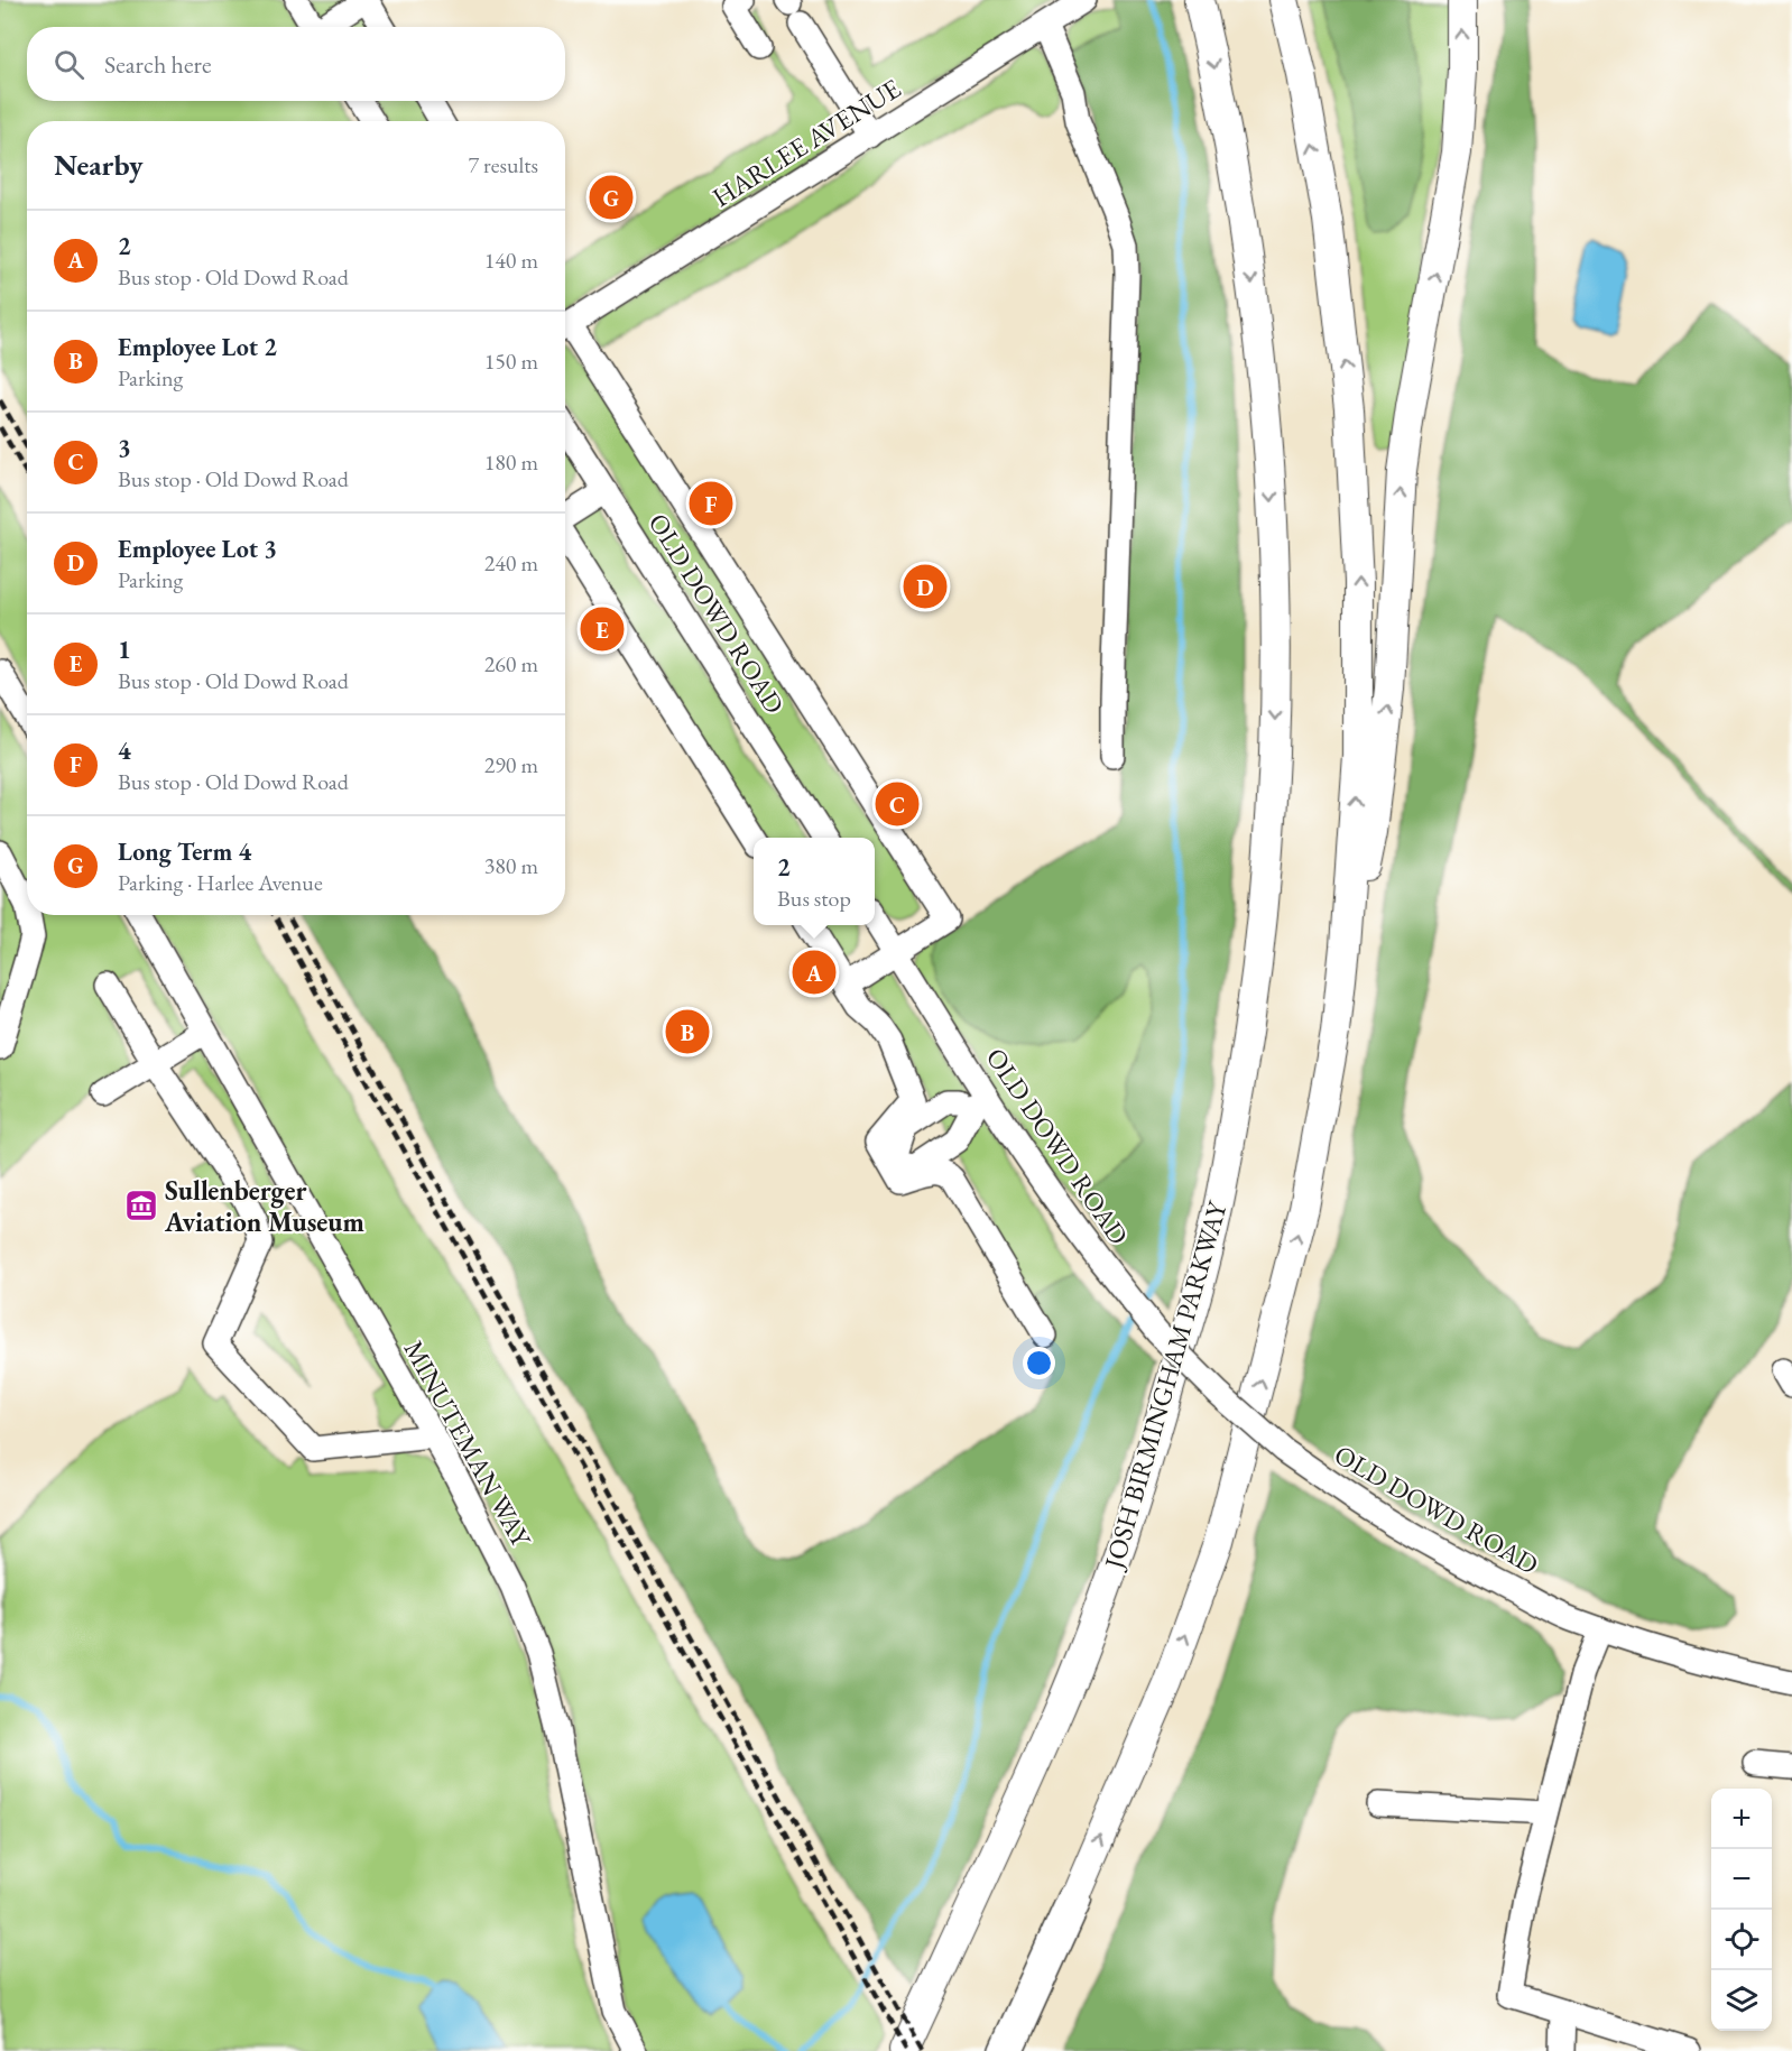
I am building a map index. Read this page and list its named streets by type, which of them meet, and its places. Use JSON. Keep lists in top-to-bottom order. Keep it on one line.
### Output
{"streets":{"main road":["JOSH BIRMINGHAM PARKWAY"],"street":["HARLEE AVENUE","OLD DOWD ROAD","MINUTEMAN WAY"]},"places":{"museum":["Sullenberger Aviation Museum"]},"page":{"search":"Search here","heading":["Nearby","7 results"],"pins":["G","F","D","E","C","A","B"],"list":[{"mark":"A","name":"2","note":"Bus stop · Old Dowd Road","value":"140 m"},{"mark":"B","name":"Employee Lot 2","note":"Parking","value":"150 m"},{"mark":"C","name":"3","note":"Bus stop · Old Dowd Road","value":"180 m"},{"mark":"D","name":"Employee Lot 3","note":"Parking","value":"240 m"},{"mark":"E","name":"1","note":"Bus stop · Old Dowd Road","value":"260 m"},{"mark":"F","name":"4","note":"Bus stop · Old Dowd Road","value":"290 m"},{"mark":"G","name":"Long Term 4","note":"Parking · Harlee Avenue","value":"380 m"}],"popup":["2","Bus stop"],"map_buttons":["+","−"]}}
